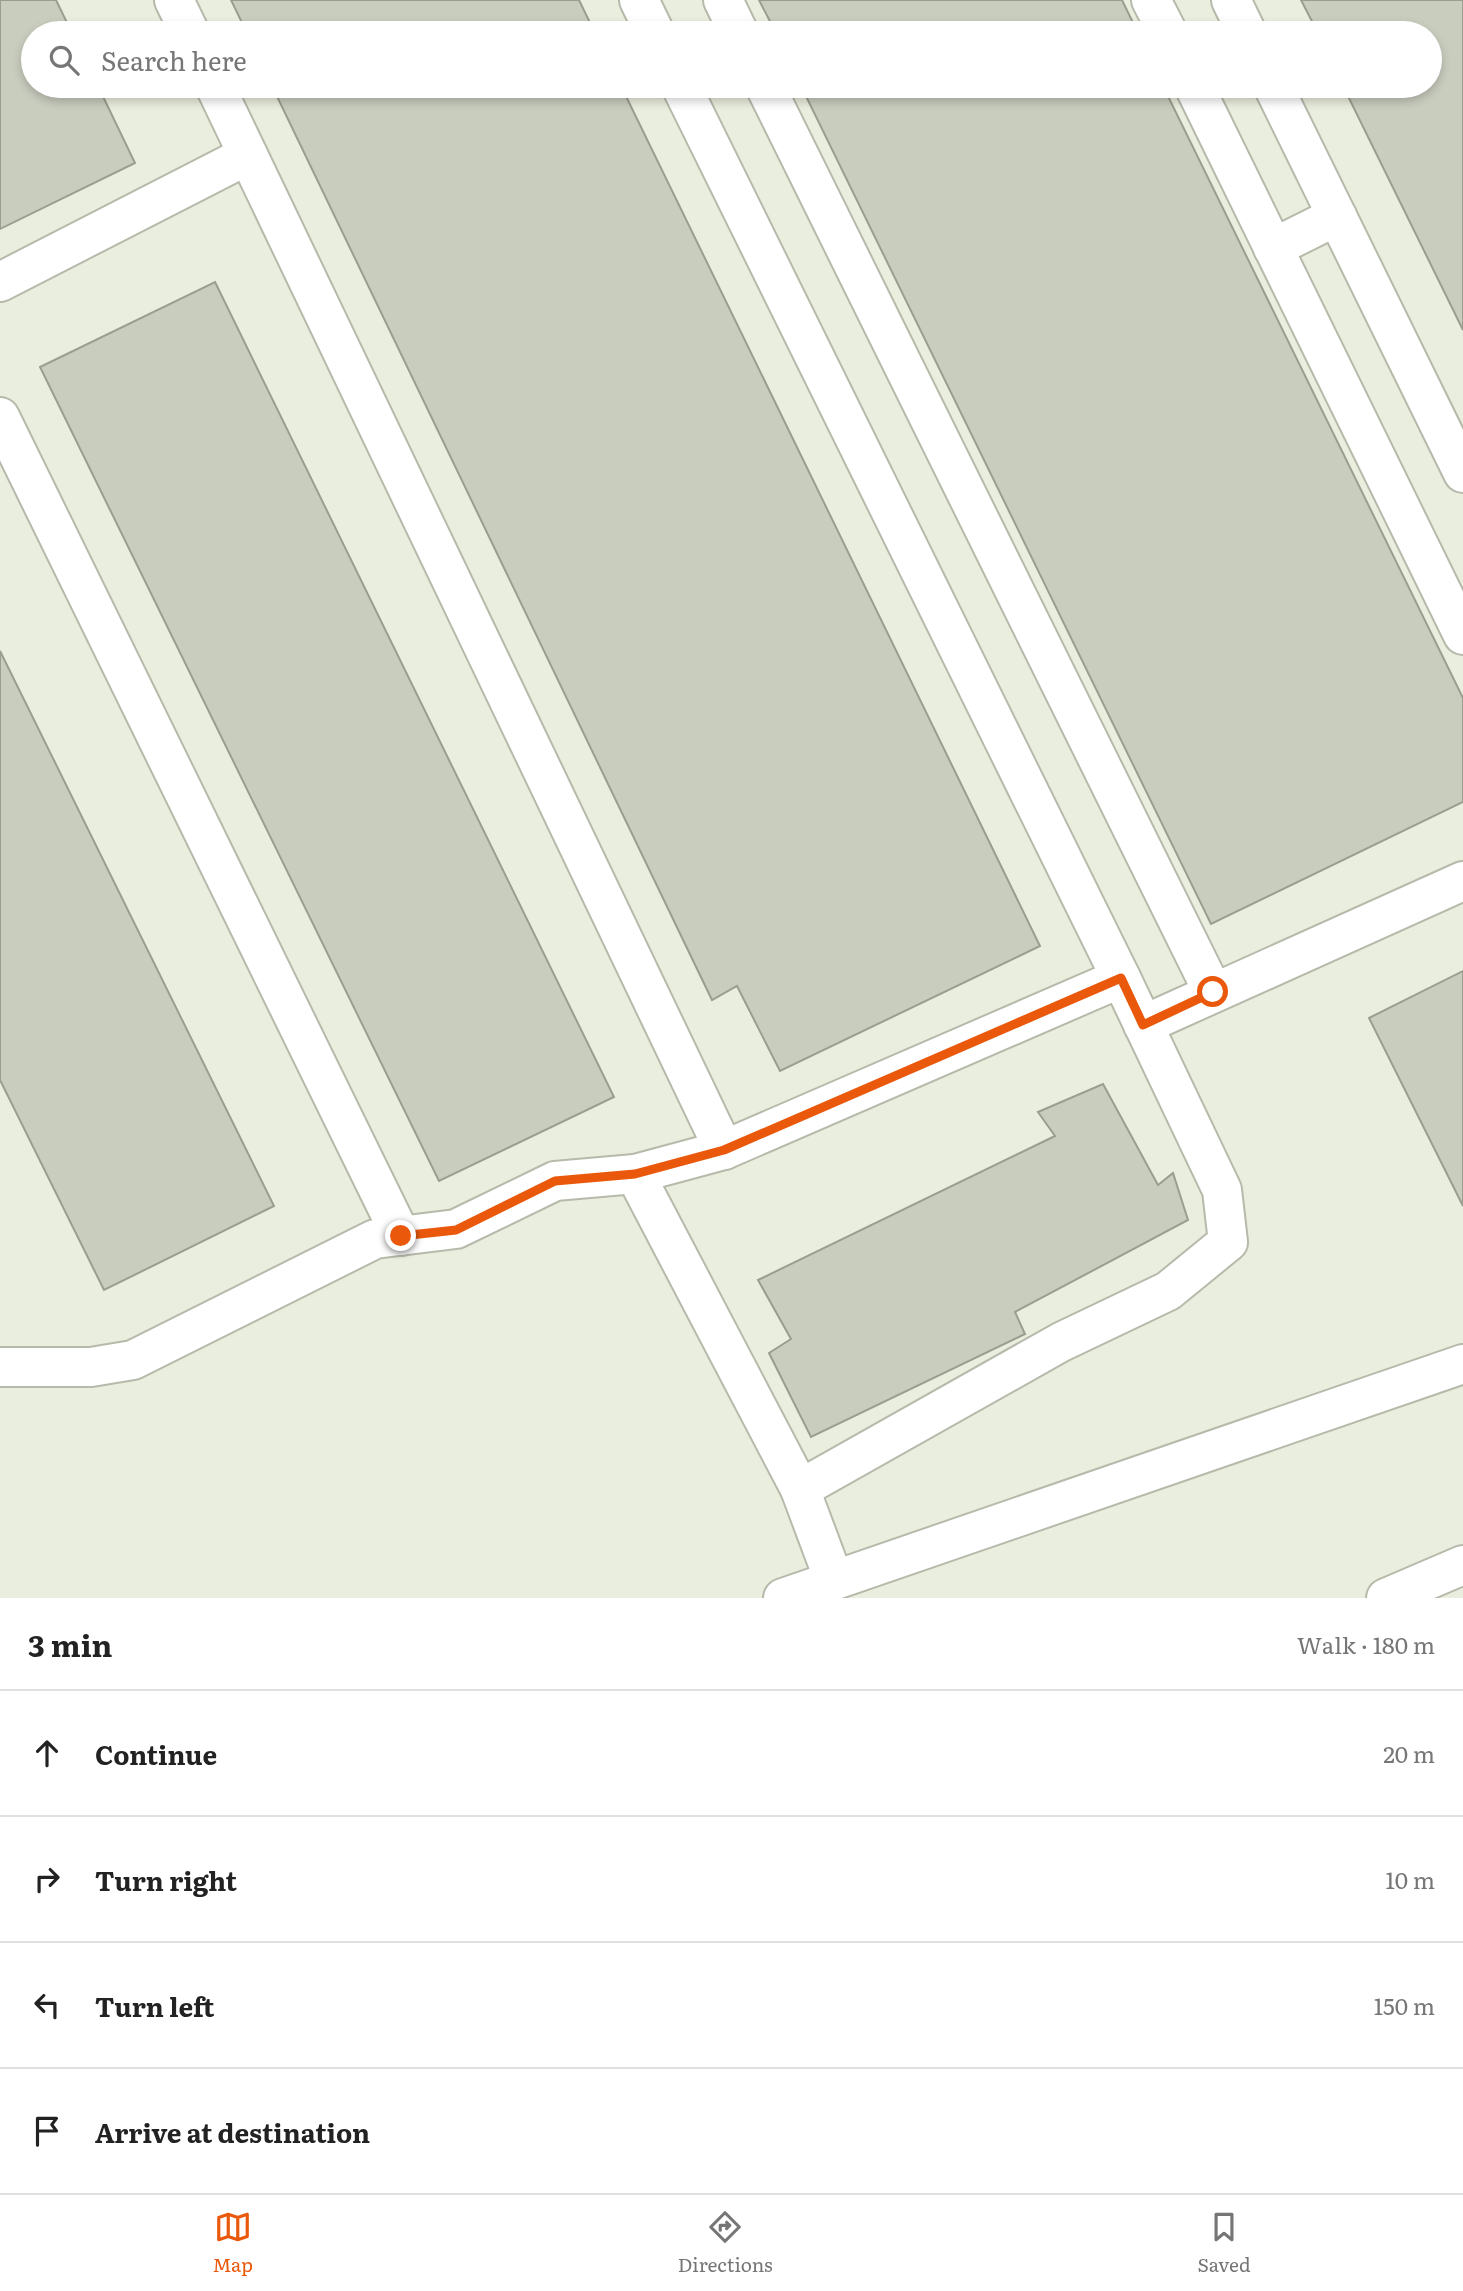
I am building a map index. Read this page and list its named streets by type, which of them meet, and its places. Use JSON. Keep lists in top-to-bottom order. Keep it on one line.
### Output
{"page":{"search":"Search here","heading":["3 min","Walk · 180 m"],"list":[["Continue","20 m"],["Turn right","10 m"],["Turn left","150 m"],"Arrive at destination"],"nav":["Map","Directions","Saved"]}}
